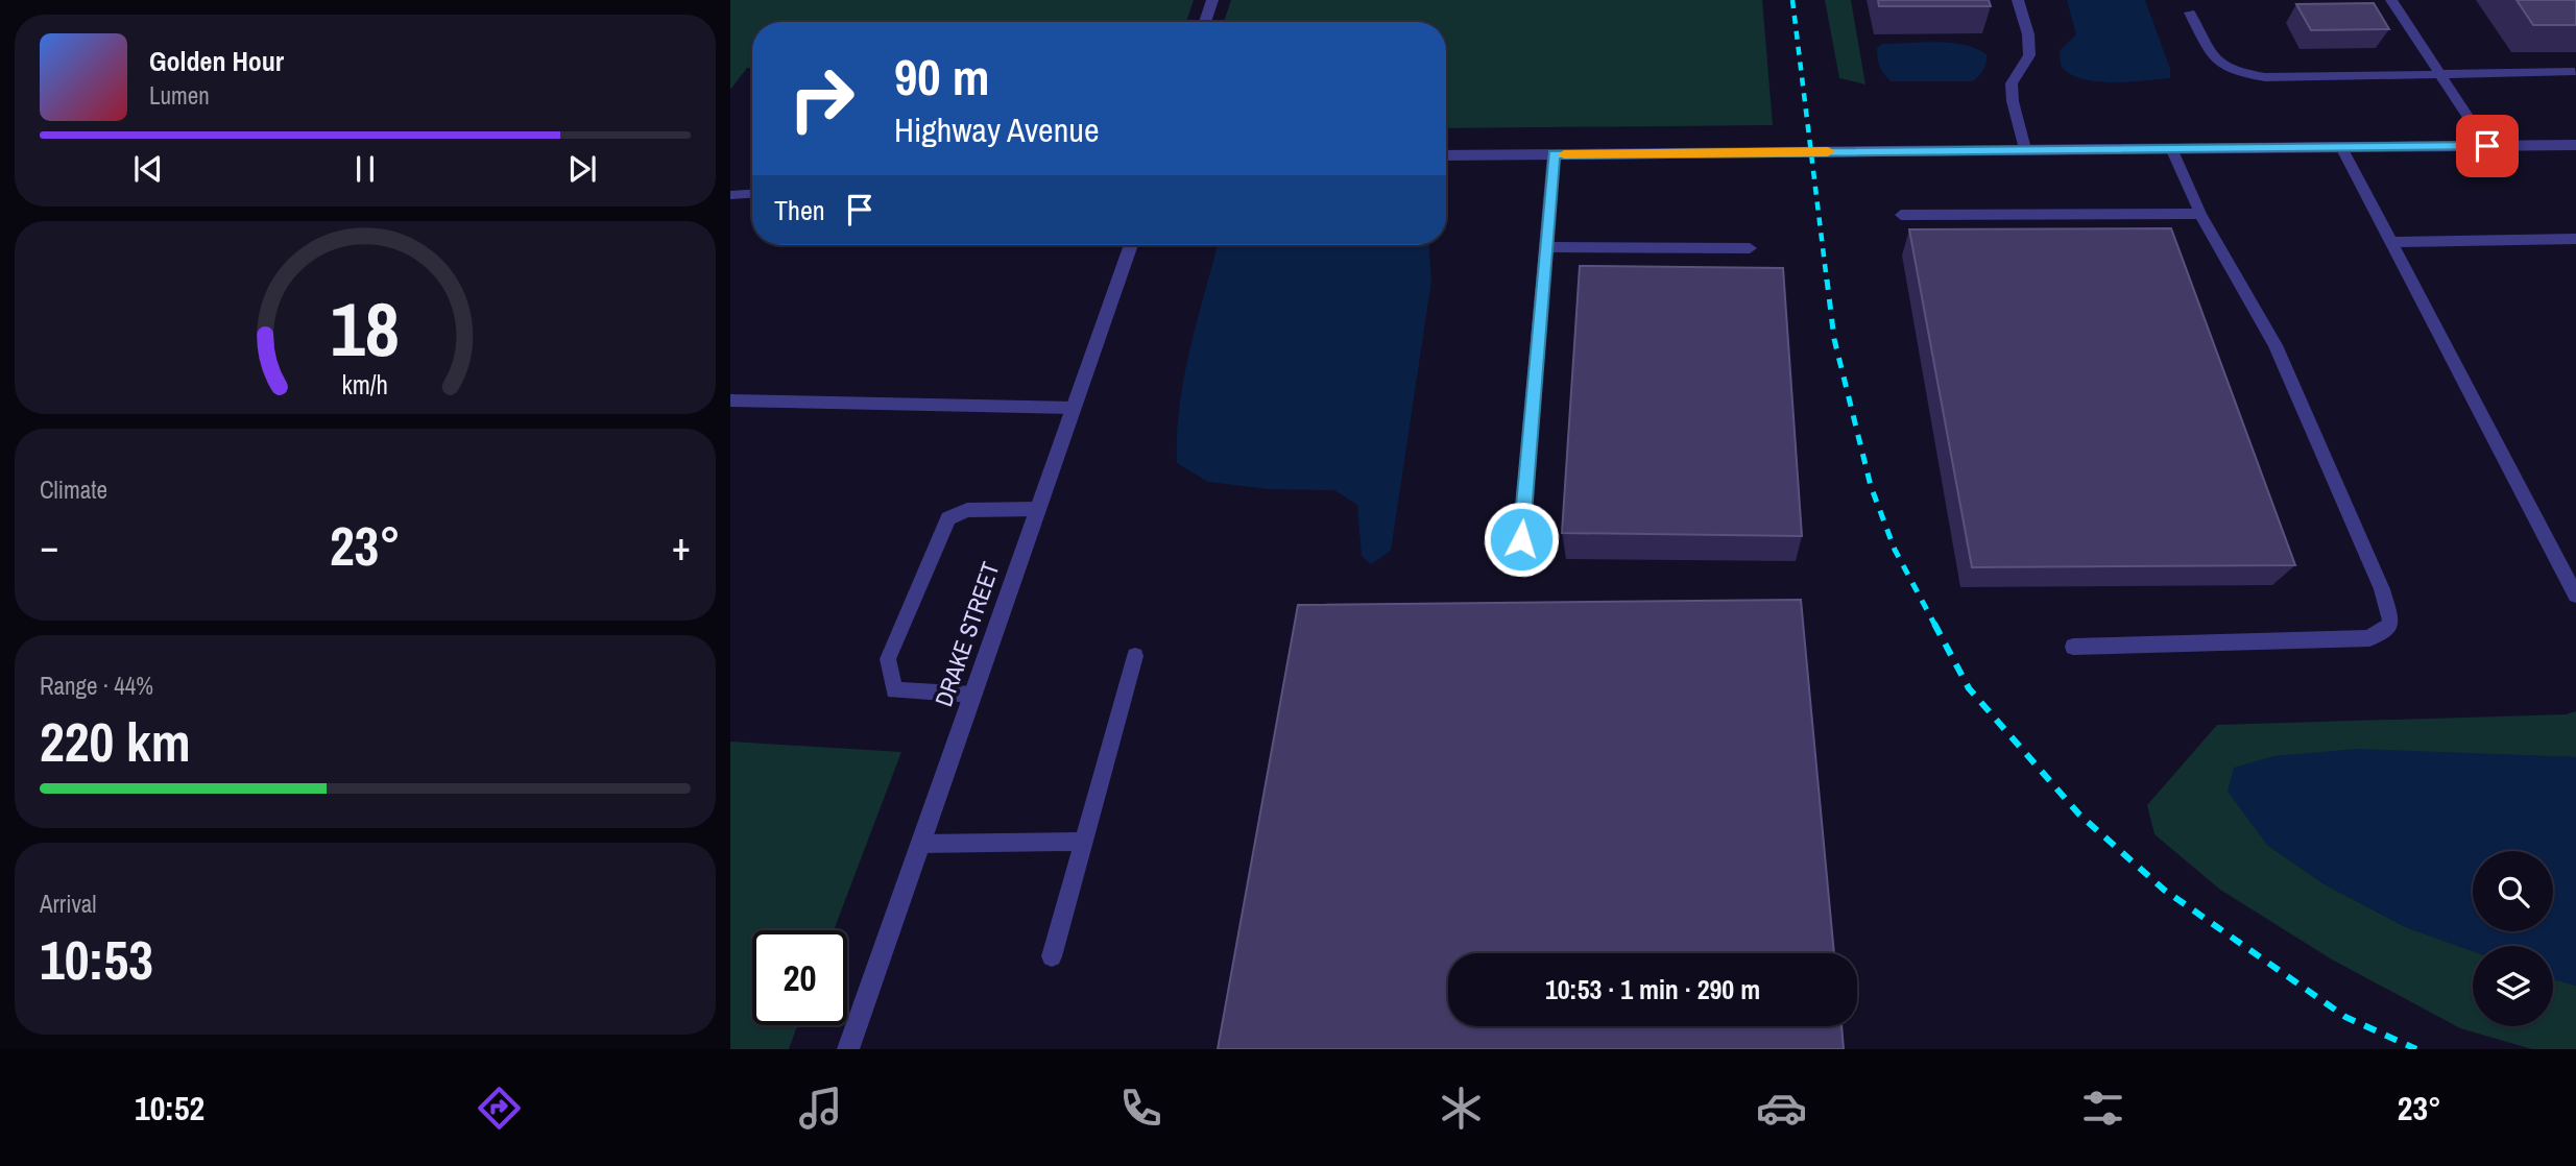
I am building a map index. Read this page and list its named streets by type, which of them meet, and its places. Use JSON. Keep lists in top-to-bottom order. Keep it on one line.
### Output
{"streets":{"street":["DRAKE STREET"]},"page":{"turn":["90 m","Highway Avenue"],"song":["Golden Hour","Lumen"],"then":"Then","tile":["Climate",["Range · 44%","220 km"],["Arrival","10:53"]],"heat":["−","23°","+"],"limit":"20","trip":"10:53 · 1 min · 290 m","tabs":["10:52","23°"],"gauge":["18","km/h"]}}
